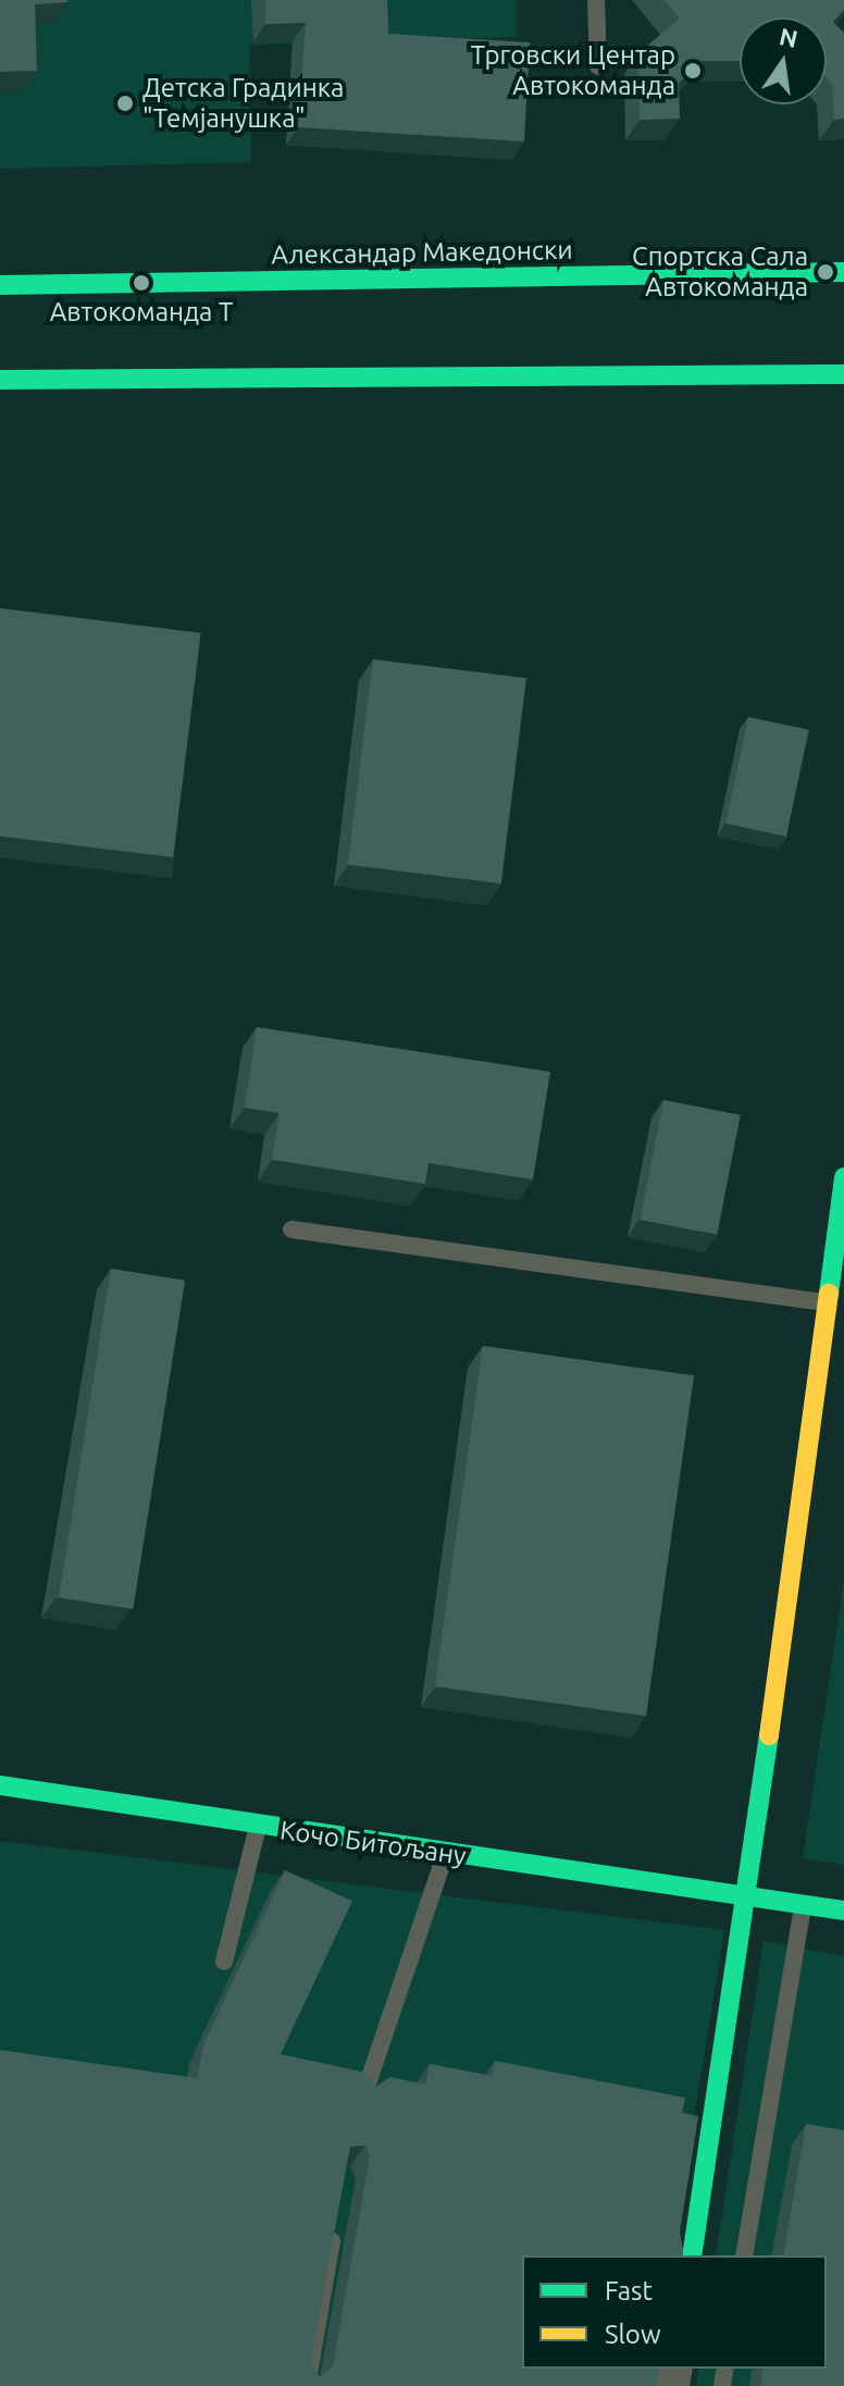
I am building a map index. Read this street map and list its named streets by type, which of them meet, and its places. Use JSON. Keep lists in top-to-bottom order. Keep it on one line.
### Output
{"streets":{"street":["Александар Македонски","Кочо Битољану"]},"places":["Трговски Центар Автокоманда","Детска Градинка \"Темјанушка\"","Спортска Сала Автокоманда","Автокоманда Т"],"legend":["Fast","Slow"],"north":"top"}
